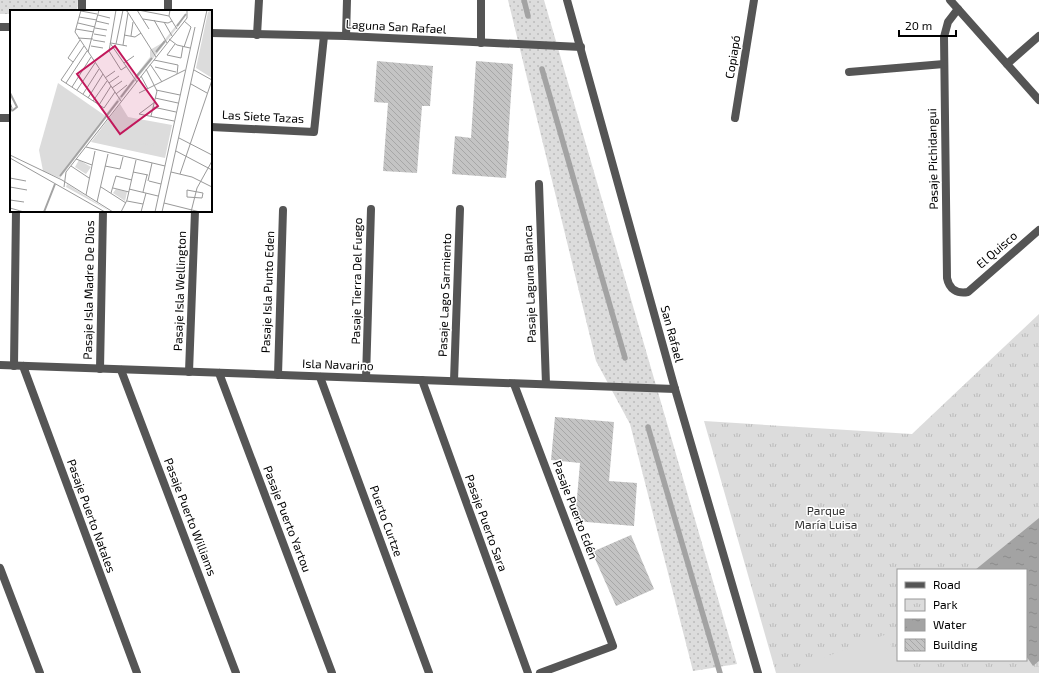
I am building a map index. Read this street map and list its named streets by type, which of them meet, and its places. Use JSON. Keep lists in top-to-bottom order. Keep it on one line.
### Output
{"streets":{"street":["Laguna San Rafael","Copiapó","Las Siete Tazas","Pasaje Pichidangui","El Quisco","Pasaje Tierra Del Fuego","Pasaje Laguna Blanca","Pasaje Isla Madre De Dios","Pasaje Isla Wellington","Pasaje Isla Punto Eden","Pasaje Lago Sarmiento","San Rafael","Isla Navarino","Pasaje Puerto Edén","Pasaje Puerto Natales","Pasaje Puerto Williams","Pasaje Puerto Yartou","Puerto Curtze","Pasaje Puerto Sara"]},"crossings":[["Laguna San Rafael","Las Siete Tazas"],["Laguna San Rafael","San Rafael"],["Pasaje Pichidangui","El Quisco"],["Pasaje Tierra Del Fuego","Isla Navarino"],["Pasaje Laguna Blanca","Isla Navarino"],["Pasaje Isla Madre De Dios","Isla Navarino"],["Pasaje Isla Wellington","Isla Navarino"],["Pasaje Isla Punto Eden","Isla Navarino"],["Pasaje Lago Sarmiento","Isla Navarino"],["San Rafael","Isla Navarino"],["Isla Navarino","Pasaje Puerto Edén"],["Isla Navarino","Pasaje Puerto Natales"],["Isla Navarino","Pasaje Puerto Williams"],["Isla Navarino","Pasaje Puerto Yartou"],["Isla Navarino","Puerto Curtze"],["Isla Navarino","Pasaje Puerto Sara"]],"parks":["Parque María Luisa"],"legend":["Road","Park","Water","Building"],"scale_bar":"20 m"}
